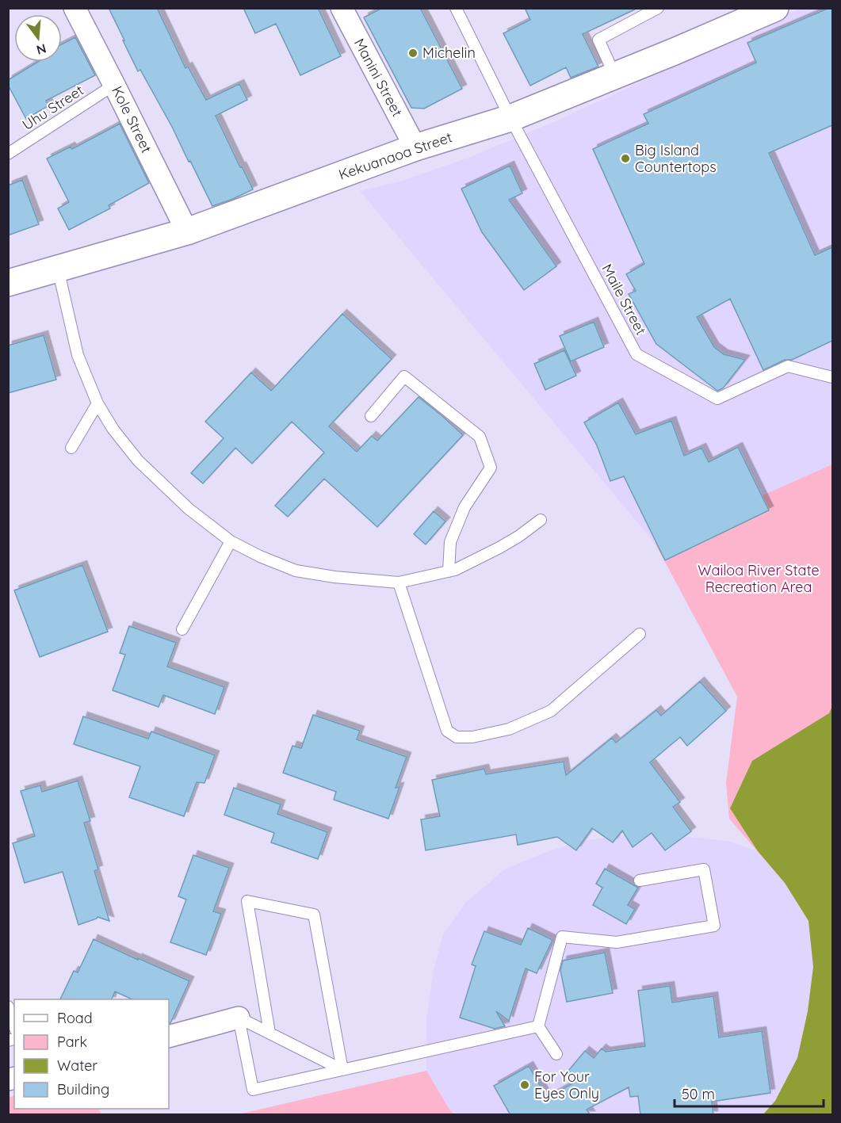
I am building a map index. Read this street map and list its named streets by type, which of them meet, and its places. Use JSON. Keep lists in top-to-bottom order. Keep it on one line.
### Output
{"streets":{"street":["Manini Street","Kole Street","Kekuanaoa Street"],"lane":["Uhu Street","Maile Street"]},"crossings":[["Manini Street","Kekuanaoa Street"],["Uhu Street","Kole Street"],["Kole Street","Kekuanaoa Street"],["Kekuanaoa Street","Maile Street"]],"parks":["Wailoa River State Recreation Area"],"places":["Michelin","Big Island Countertops","For Your Eyes Only"],"legend":["Road","Park","Water","Building"],"scale_bar":"50 m","north":"bottom"}
